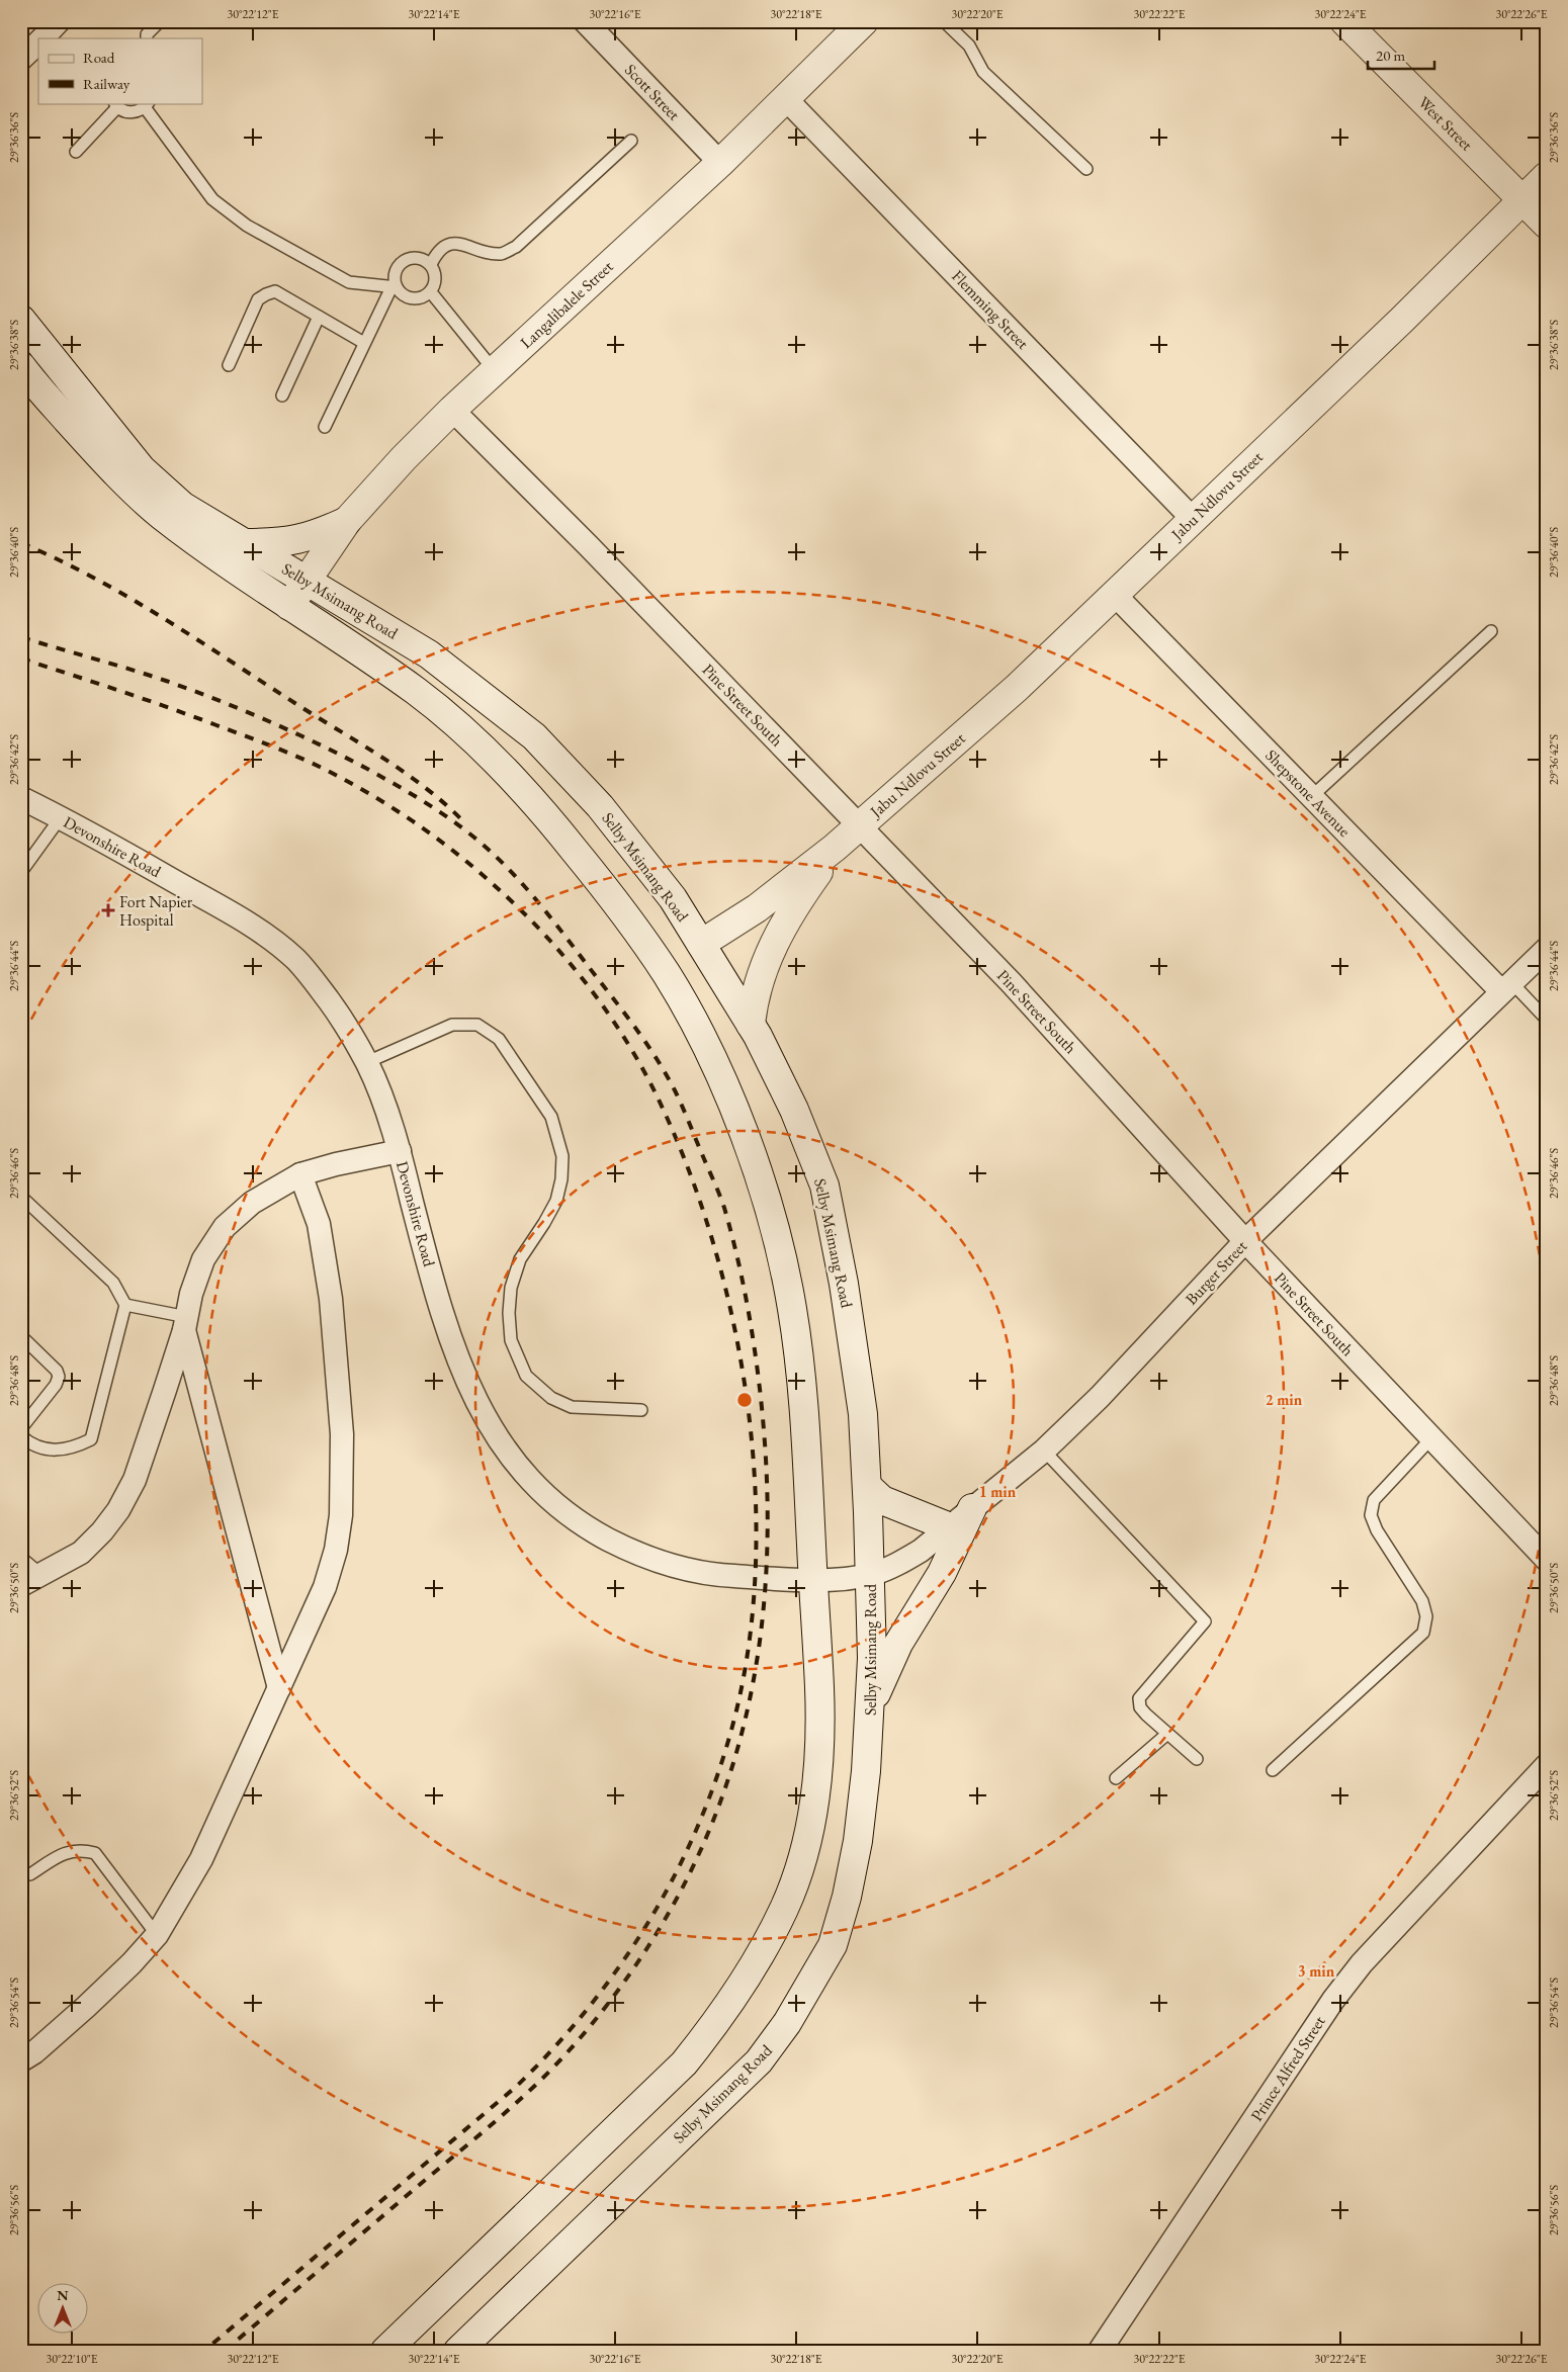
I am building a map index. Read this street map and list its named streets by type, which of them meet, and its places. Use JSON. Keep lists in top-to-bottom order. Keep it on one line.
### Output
{"streets":{"main road":["West Street","Langalibalele Street","Jabu Ndlovu Street","Selby Msimang Road"],"street":["Scott Street","Flemming Street","Pine Street South","Shepstone Avenue","Devonshire Road","Burger Street","Prince Alfred Street"]},"crossings":[["Scott Street","Langalibalele Street"],["West Street","Jabu Ndlovu Street"],["Langalibalele Street","Flemming Street"],["Langalibalele Street","Selby Msimang Road"],["Langalibalele Street","Pine Street South"],["Flemming Street","Jabu Ndlovu Street"],["Jabu Ndlovu Street","Selby Msimang Road"],["Jabu Ndlovu Street","Pine Street South"],["Jabu Ndlovu Street","Shepstone Avenue"],["Selby Msimang Road","Devonshire Road"],["Selby Msimang Road","Burger Street"],["Pine Street South","Burger Street"],["Shepstone Avenue","Burger Street"],["Devonshire Road","Burger Street"]],"places":{"health":["Fort Napier Hospital"]},"legend":["Road","Railway"],"scale_bar":"20 m","north":"top","coordinates":["30°22'12\"E","30°22'14\"E","30°22'16\"E","30°22'18\"E","30°22'20\"E","30°22'22\"E","30°22'24\"E","30°22'26\"E","29°36'36\"S","29°36'38\"S","29°36'40\"S","29°36'42\"S","29°36'44\"S","29°36'46\"S","29°36'48\"S","29°36'50\"S","29°36'52\"S","29°36'54\"S","29°36'56\"S","30°22'10\"E"],"rings":["2 min","1 min","3 min"]}
